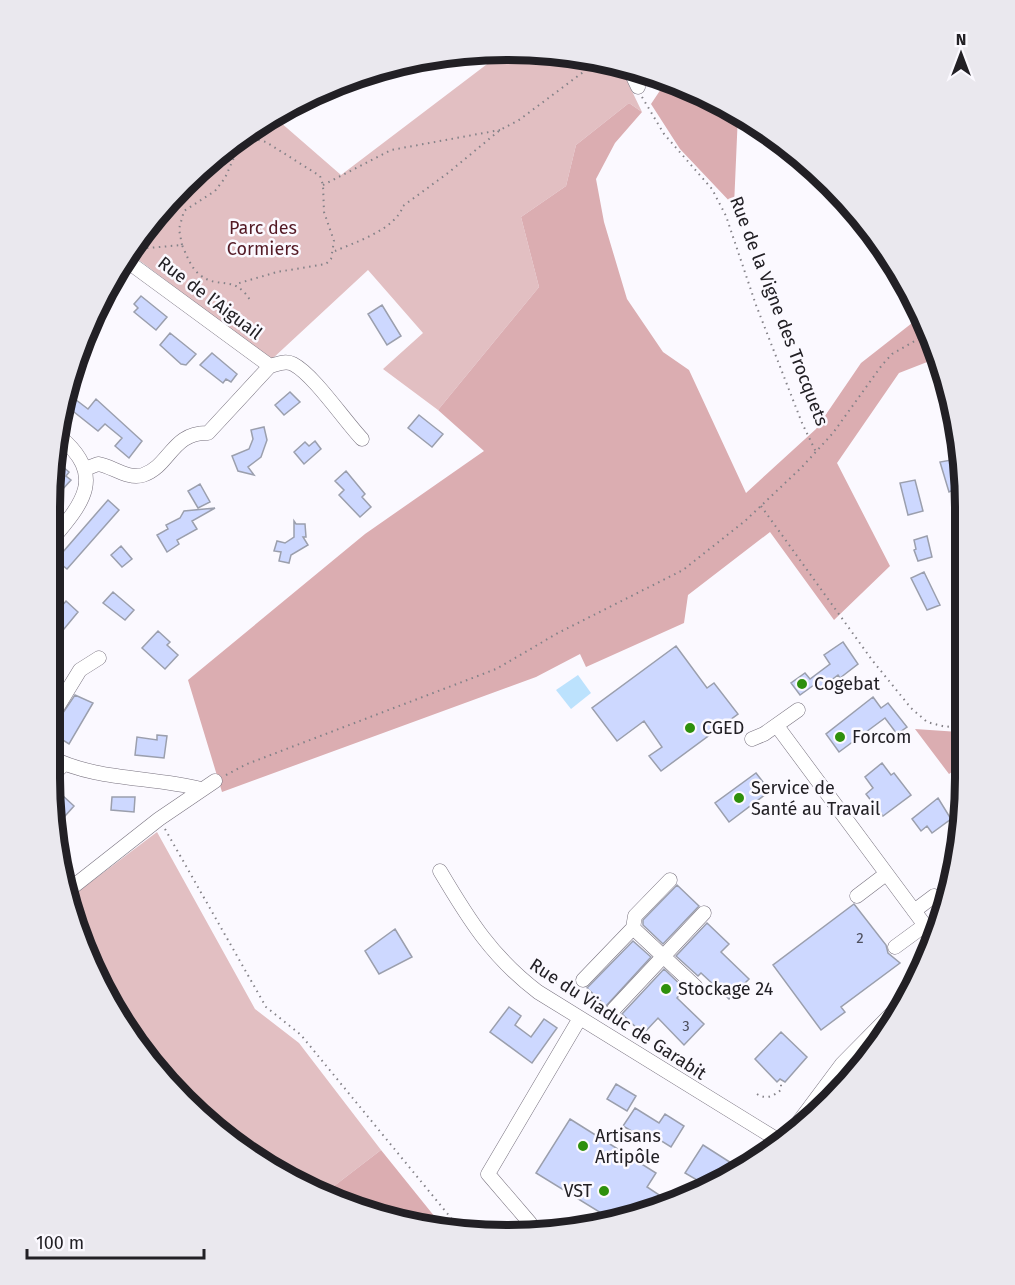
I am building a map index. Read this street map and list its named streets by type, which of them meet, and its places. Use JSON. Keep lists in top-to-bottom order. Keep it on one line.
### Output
{"streets":{"street":["Rue de l’Aiguail","Rue du Viaduc de Garabit"],"path":["Rue de la Vigne des Trocquets"]},"parks":["Parc des Cormiers"],"places":["Cogebat","CGED","Forcom","Service de Santé au Travail","Stockage 24","Artisans Artipôle","VST"],"house_numbers":["2","3"],"scale_bar":"100 m","north":"top"}
